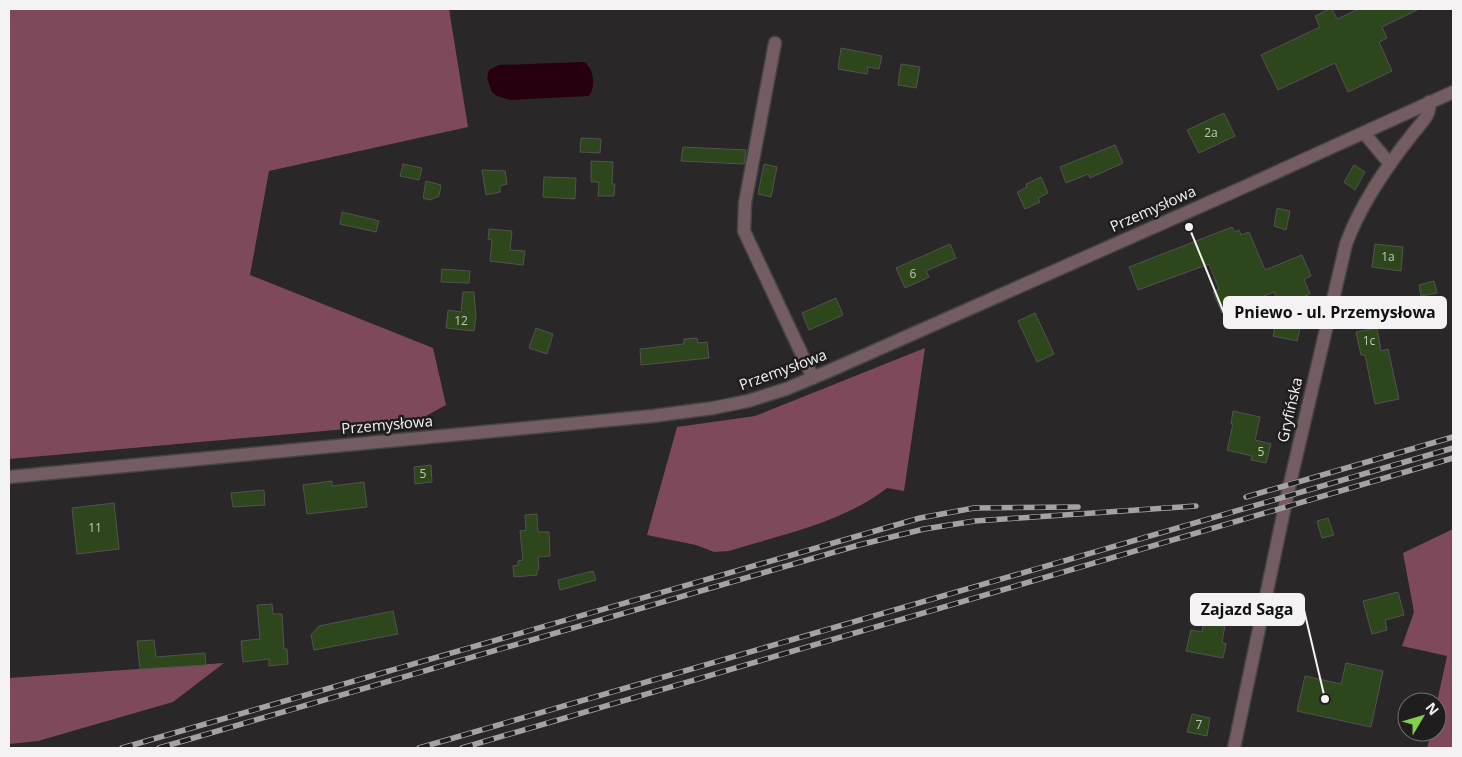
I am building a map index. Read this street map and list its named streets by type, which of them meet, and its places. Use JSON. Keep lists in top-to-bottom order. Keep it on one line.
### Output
{"streets":{"street":["Przemysłowa","Gryfińska"]},"crossings":[["Przemysłowa","Gryfińska"]],"places":["Pniewo - ul. Przemysłowa","Zajazd Saga"],"house_numbers":["2a","1a","6","12","1c","5","5","11","7"],"north":"top right"}
